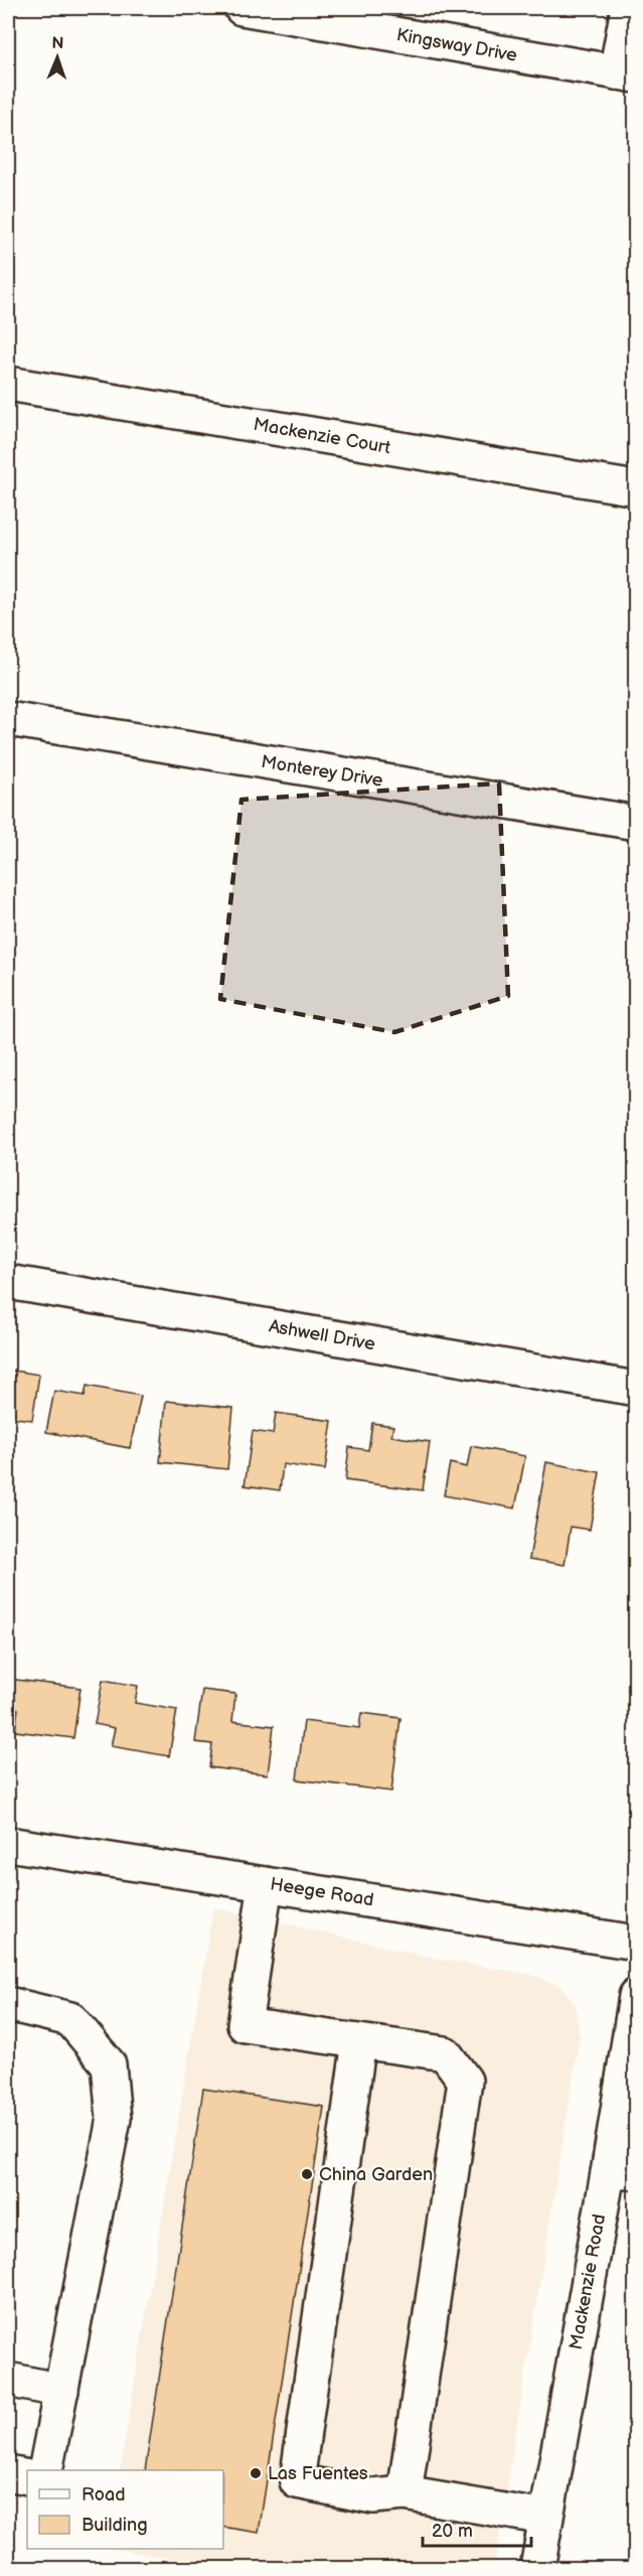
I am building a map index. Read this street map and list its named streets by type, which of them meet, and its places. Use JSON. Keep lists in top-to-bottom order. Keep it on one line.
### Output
{"streets":{"street":["Kingsway Drive","Mackenzie Court","Monterey Drive","Ashwell Drive","Heege Road","Mackenzie Road"]},"places":["China Garden","Las Fuentes"],"legend":["Road","Building"],"scale_bar":"20 m","north":"top"}
